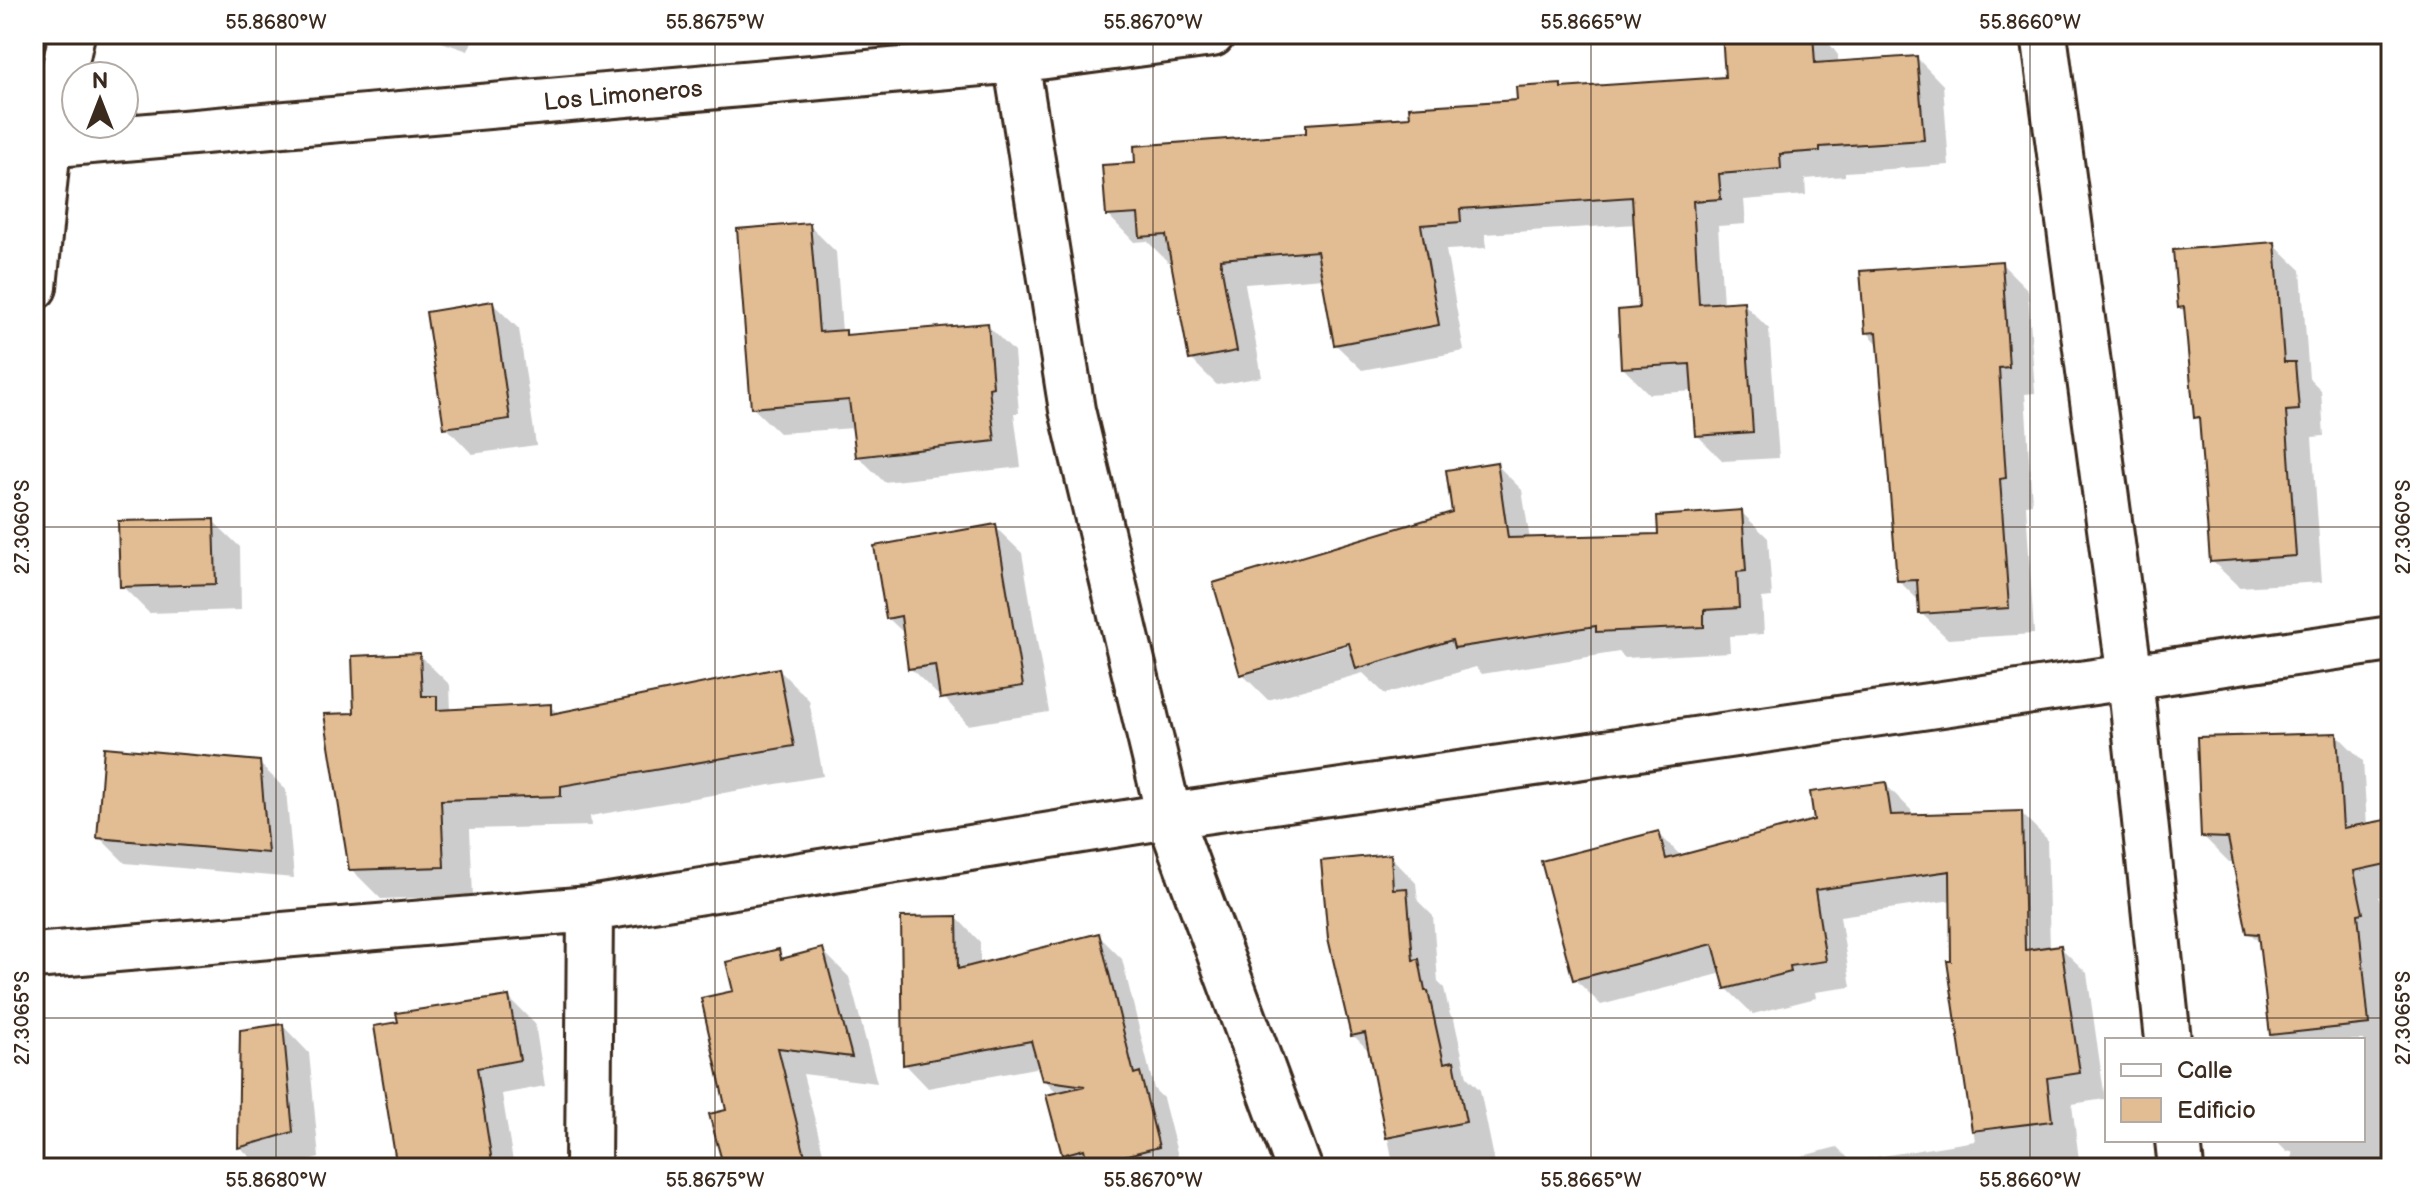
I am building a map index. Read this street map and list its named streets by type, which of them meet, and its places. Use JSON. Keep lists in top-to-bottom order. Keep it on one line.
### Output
{"streets":{"street":["Los Limoneros"]},"legend":["Calle","Edificio"],"north":"top","coordinates":["55.8680°W","55.8675°W","55.8670°W","55.8665°W","55.8660°W","27.3060°S","27.3065°S"]}
